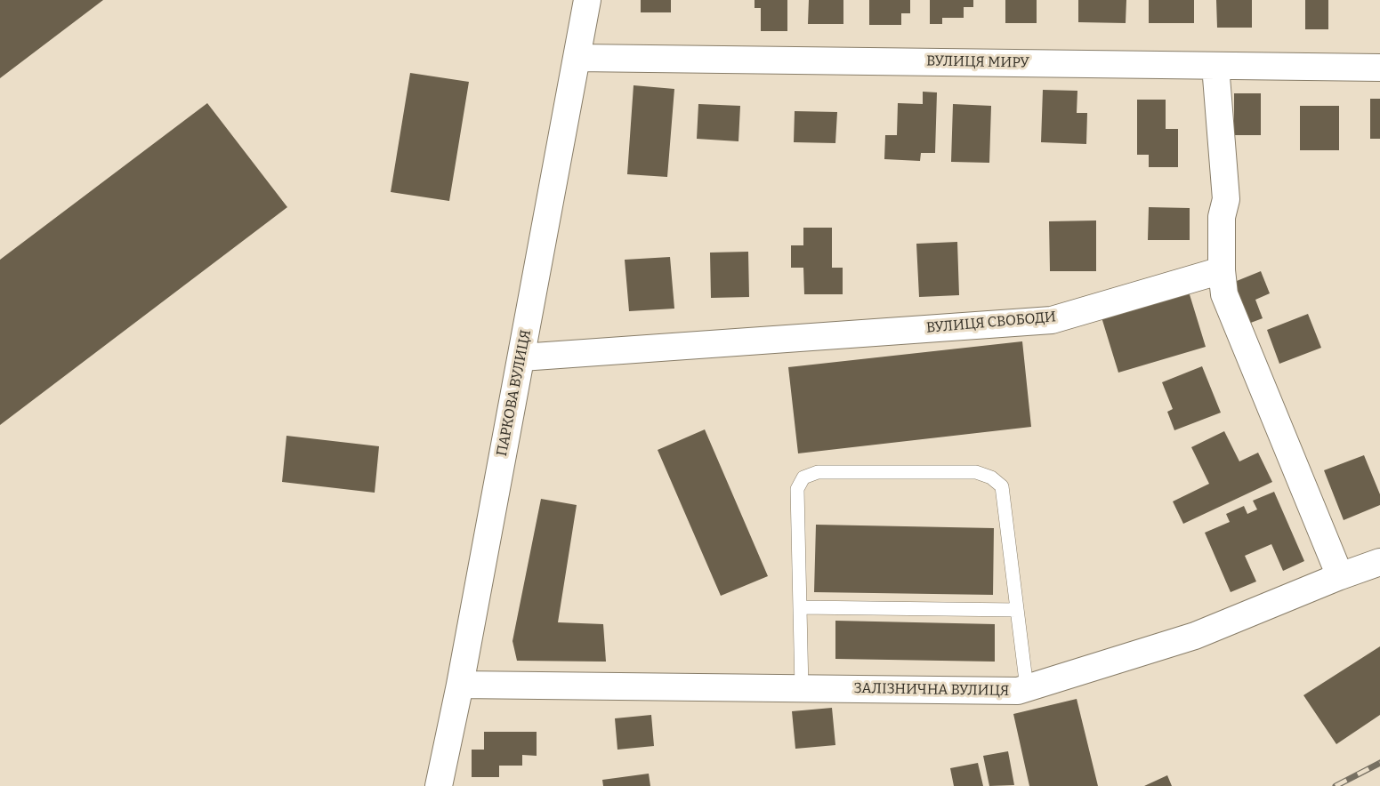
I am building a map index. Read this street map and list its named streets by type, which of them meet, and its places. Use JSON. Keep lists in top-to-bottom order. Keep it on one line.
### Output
{"streets":{"street":["ВУЛИЦЯ МИРУ","ВУЛИЦЯ СВОБОДИ","ПАРКОВА ВУЛИЦЯ","ЗАЛІЗНИЧНА ВУЛИЦЯ"]},"crossings":[["ВУЛИЦЯ МИРУ","ПАРКОВА ВУЛИЦЯ"],["ВУЛИЦЯ СВОБОДИ","ПАРКОВА ВУЛИЦЯ"],["ПАРКОВА ВУЛИЦЯ","ЗАЛІЗНИЧНА ВУЛИЦЯ"]]}
